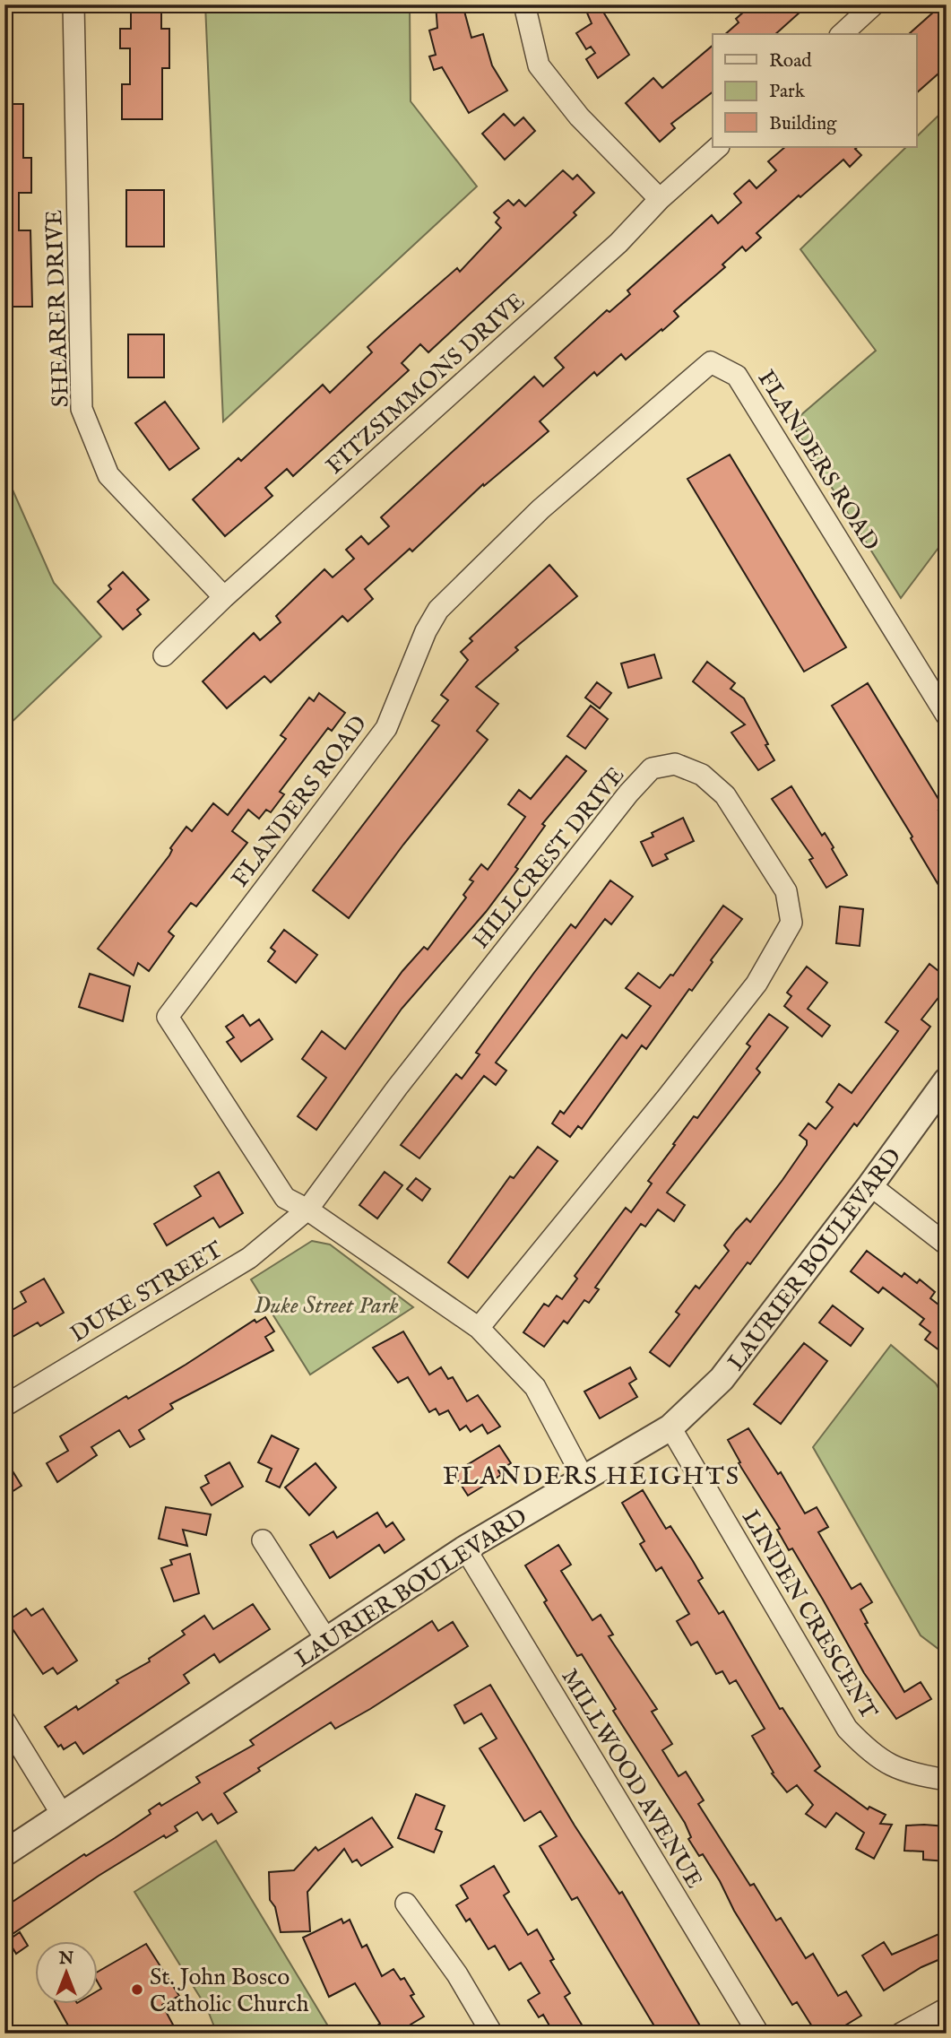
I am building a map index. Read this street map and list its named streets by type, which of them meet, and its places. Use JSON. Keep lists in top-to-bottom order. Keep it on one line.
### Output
{"streets":{"street":["SHEARER DRIVE","FITZSIMMONS DRIVE","FLANDERS ROAD","HILLCREST DRIVE","LAURIER BOULEVARD","DUKE STREET","LINDEN CRESCENT","MILLWOOD AVENUE"]},"crossings":[["SHEARER DRIVE","FITZSIMMONS DRIVE"],["FLANDERS ROAD","HILLCREST DRIVE"],["FLANDERS ROAD","LAURIER BOULEVARD"],["FLANDERS ROAD","DUKE STREET"],["HILLCREST DRIVE","DUKE STREET"],["LAURIER BOULEVARD","LINDEN CRESCENT"],["LAURIER BOULEVARD","MILLWOOD AVENUE"]],"districts":["FLANDERS HEIGHTS"],"parks":["Duke Street Park"],"places":["St. John Bosco Catholic Church"],"legend":["Road","Park","Building"],"north":"top"}
